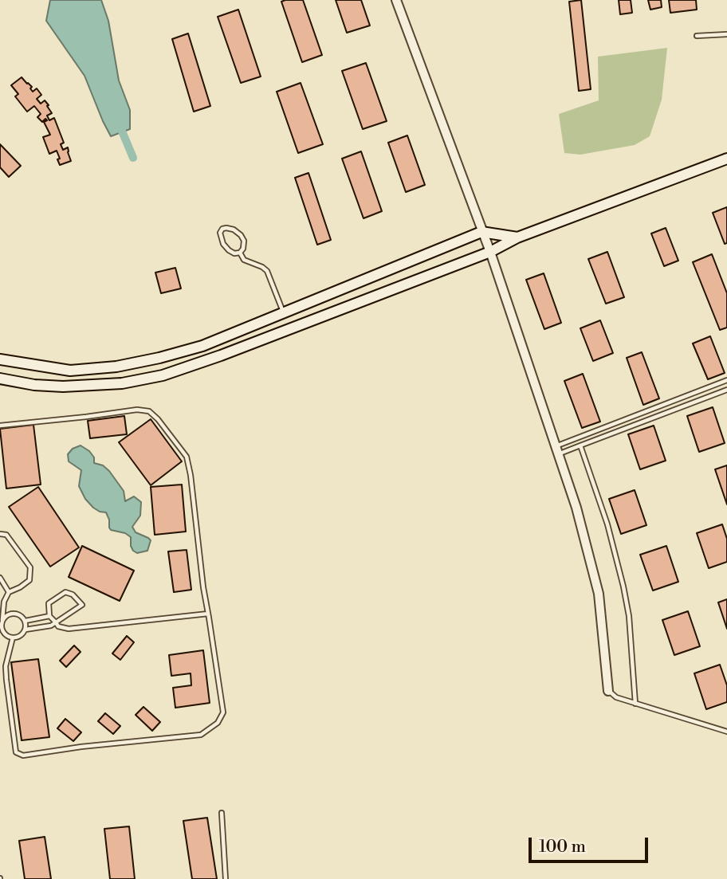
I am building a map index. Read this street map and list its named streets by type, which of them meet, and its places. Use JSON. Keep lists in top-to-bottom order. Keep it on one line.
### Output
{"scale_bar":"100 m"}
